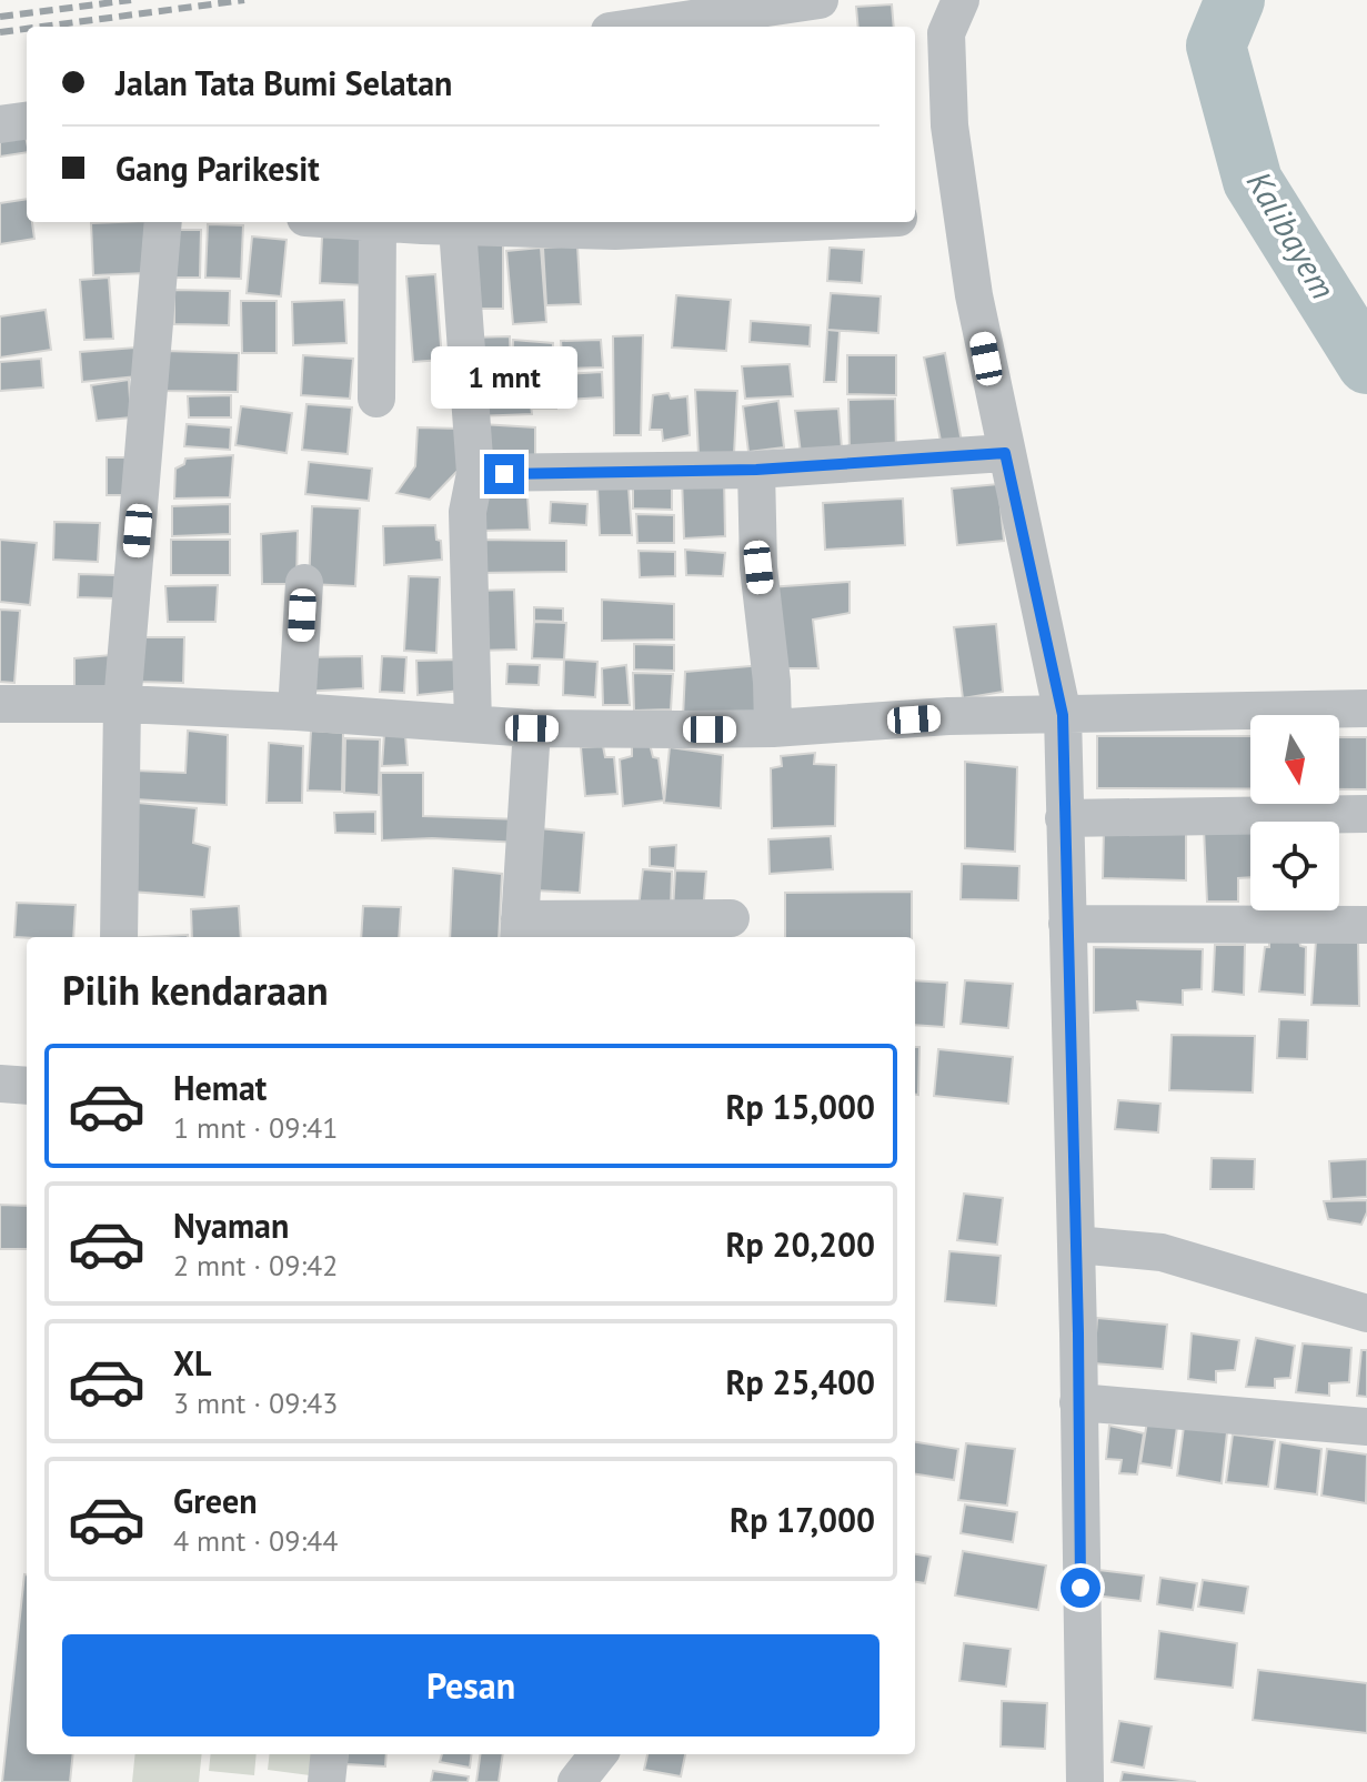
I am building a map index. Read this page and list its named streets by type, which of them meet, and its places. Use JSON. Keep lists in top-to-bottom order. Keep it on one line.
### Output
{"water":["Kalibayem"],"north":"bottom","page":{"banner":["Jalan Tata Bumi Selatan","Gang Parikesit"],"bubble":"1 mnt","heading":"Pilih kendaraan","list":[{"name":"Hemat","note":"1 mnt · 09:41","value":"Rp 15,000"},{"name":"Nyaman","note":"2 mnt · 09:42","value":"Rp 20,200"},{"name":"XL","note":"3 mnt · 09:43","value":"Rp 25,400"},{"name":"Green","note":"4 mnt · 09:44","value":"Rp 17,000"}],"buttons":"Pesan"}}
